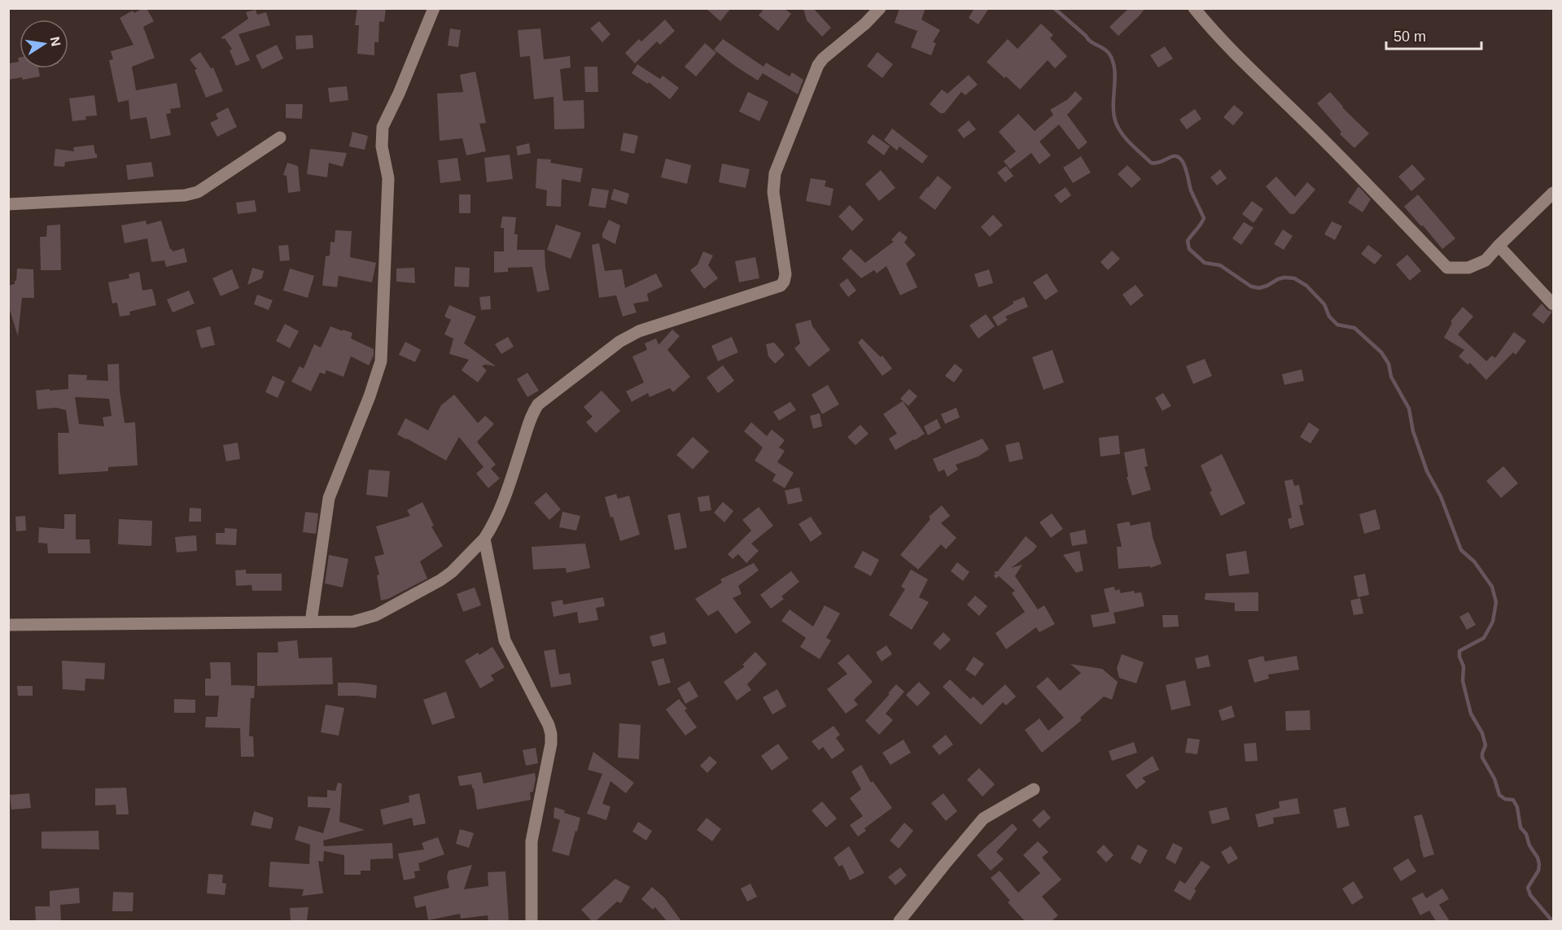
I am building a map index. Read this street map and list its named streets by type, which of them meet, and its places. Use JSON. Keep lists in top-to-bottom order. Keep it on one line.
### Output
{"scale_bar":"50 m","north":"right"}
